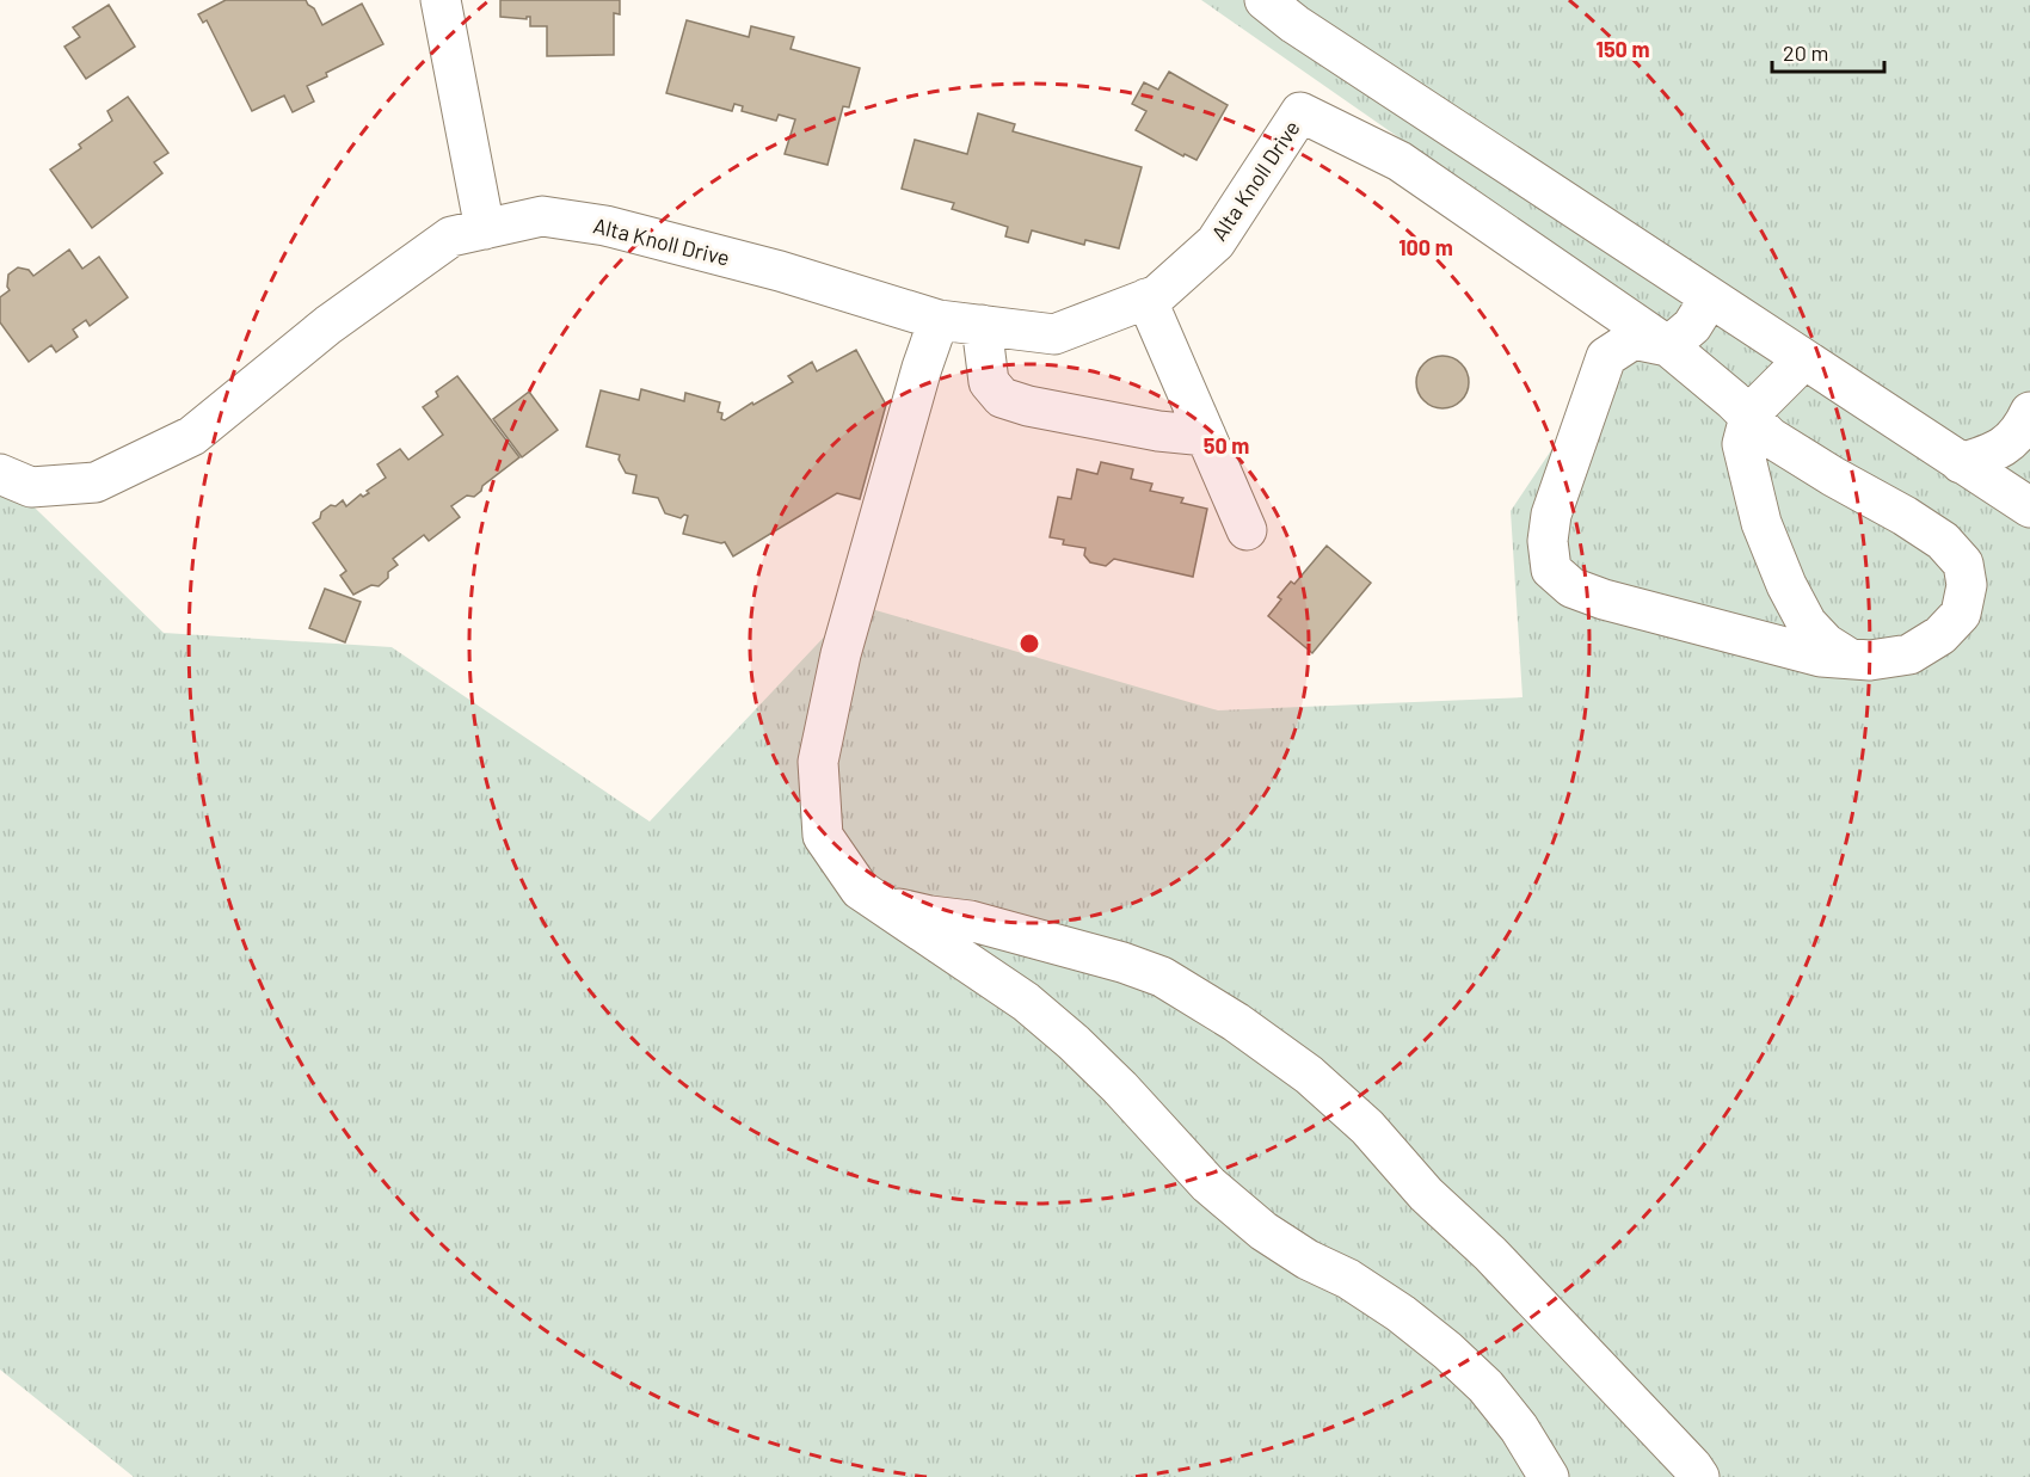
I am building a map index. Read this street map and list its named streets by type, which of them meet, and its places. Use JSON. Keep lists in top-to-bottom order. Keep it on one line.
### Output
{"streets":{"street":["Alta Knoll Drive"]},"scale_bar":"20 m","rings":["150 m","100 m","50 m"]}
